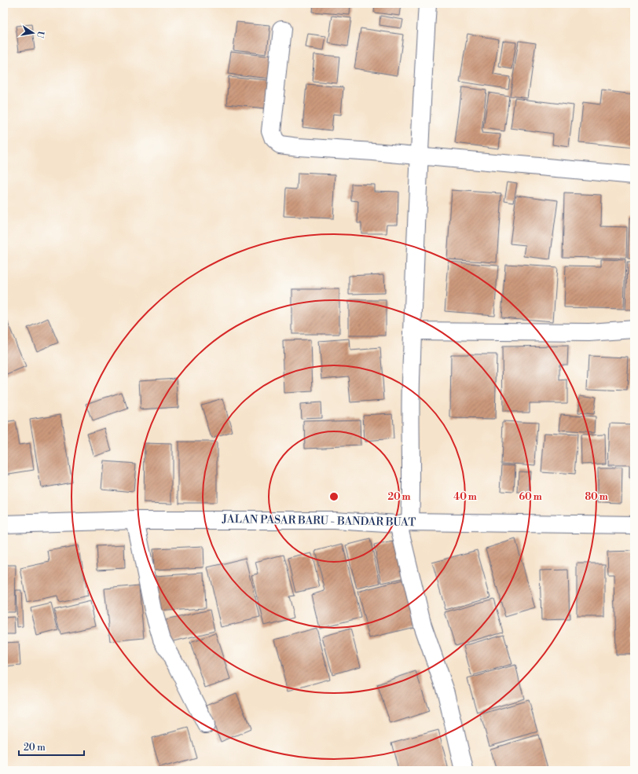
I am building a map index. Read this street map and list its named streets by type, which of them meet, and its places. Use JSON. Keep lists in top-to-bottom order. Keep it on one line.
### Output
{"streets":{"street":["JALAN PASAR BARU - BANDAR BUAT"]},"scale_bar":"20 m","north":"right","rings":["20 m","40 m","60 m","80 m"]}
